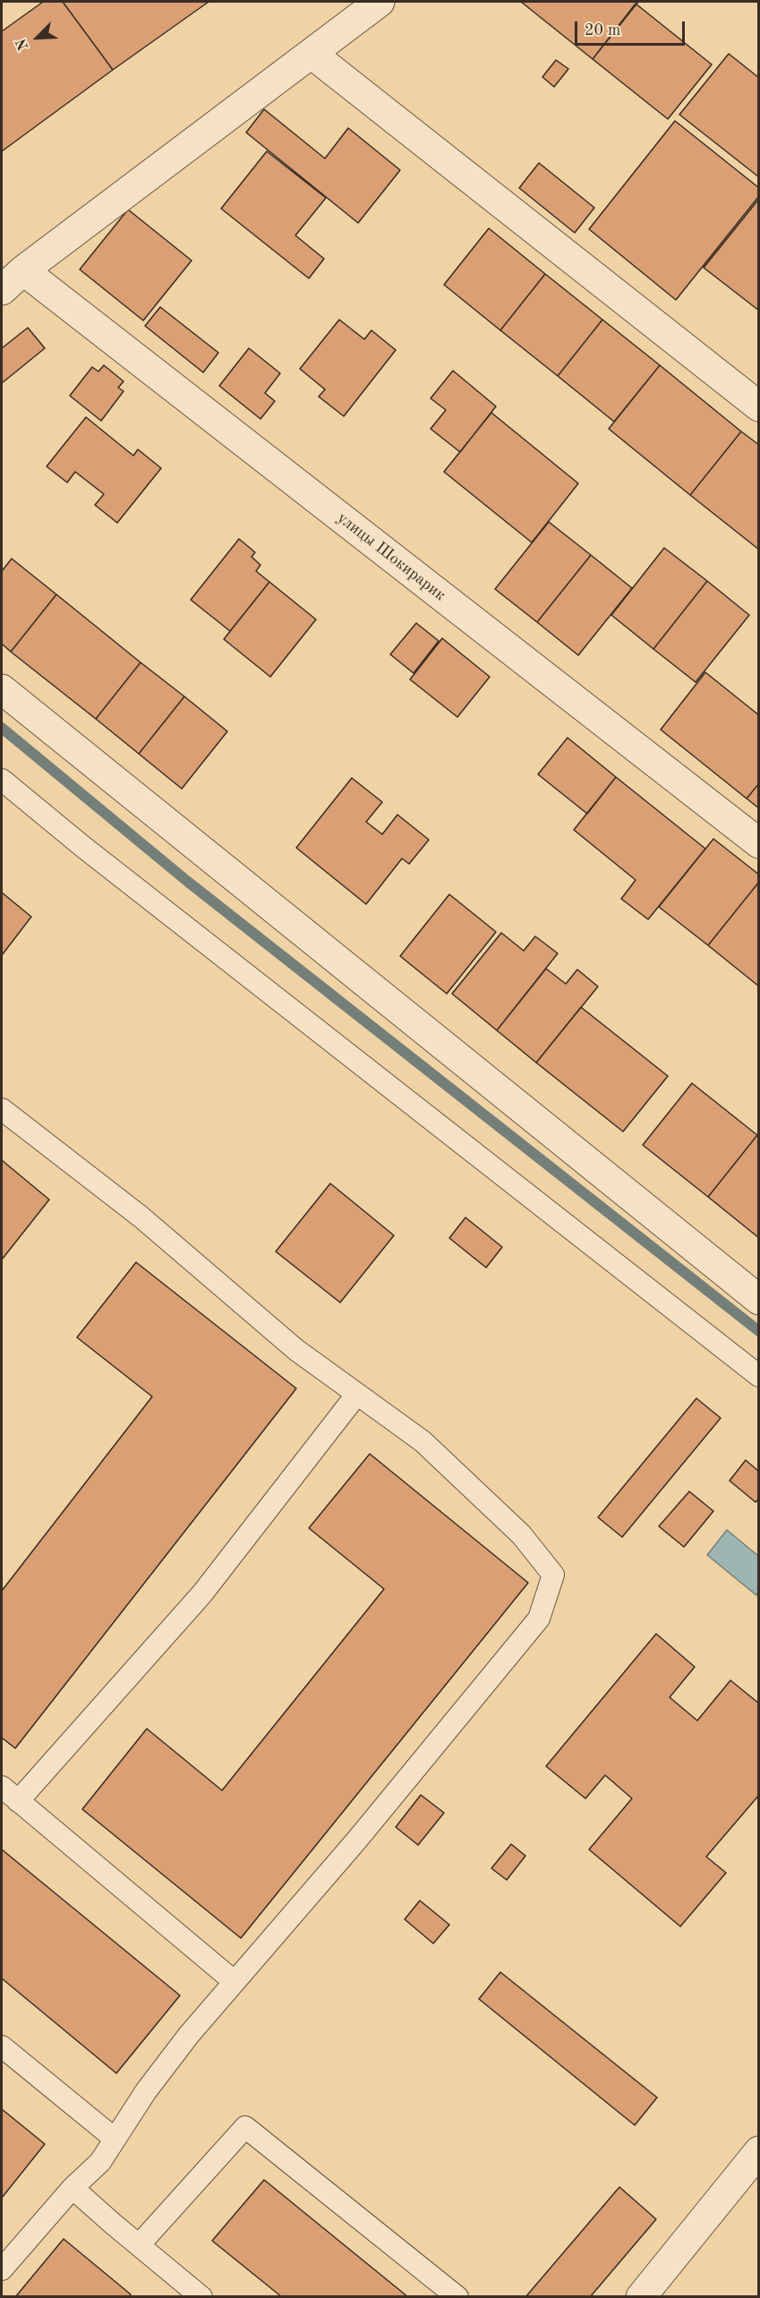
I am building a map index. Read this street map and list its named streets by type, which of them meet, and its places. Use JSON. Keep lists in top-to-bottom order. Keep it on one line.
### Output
{"streets":{"street":["улицы Шокирарик"]},"scale_bar":"20 m","north":"bottom left"}
